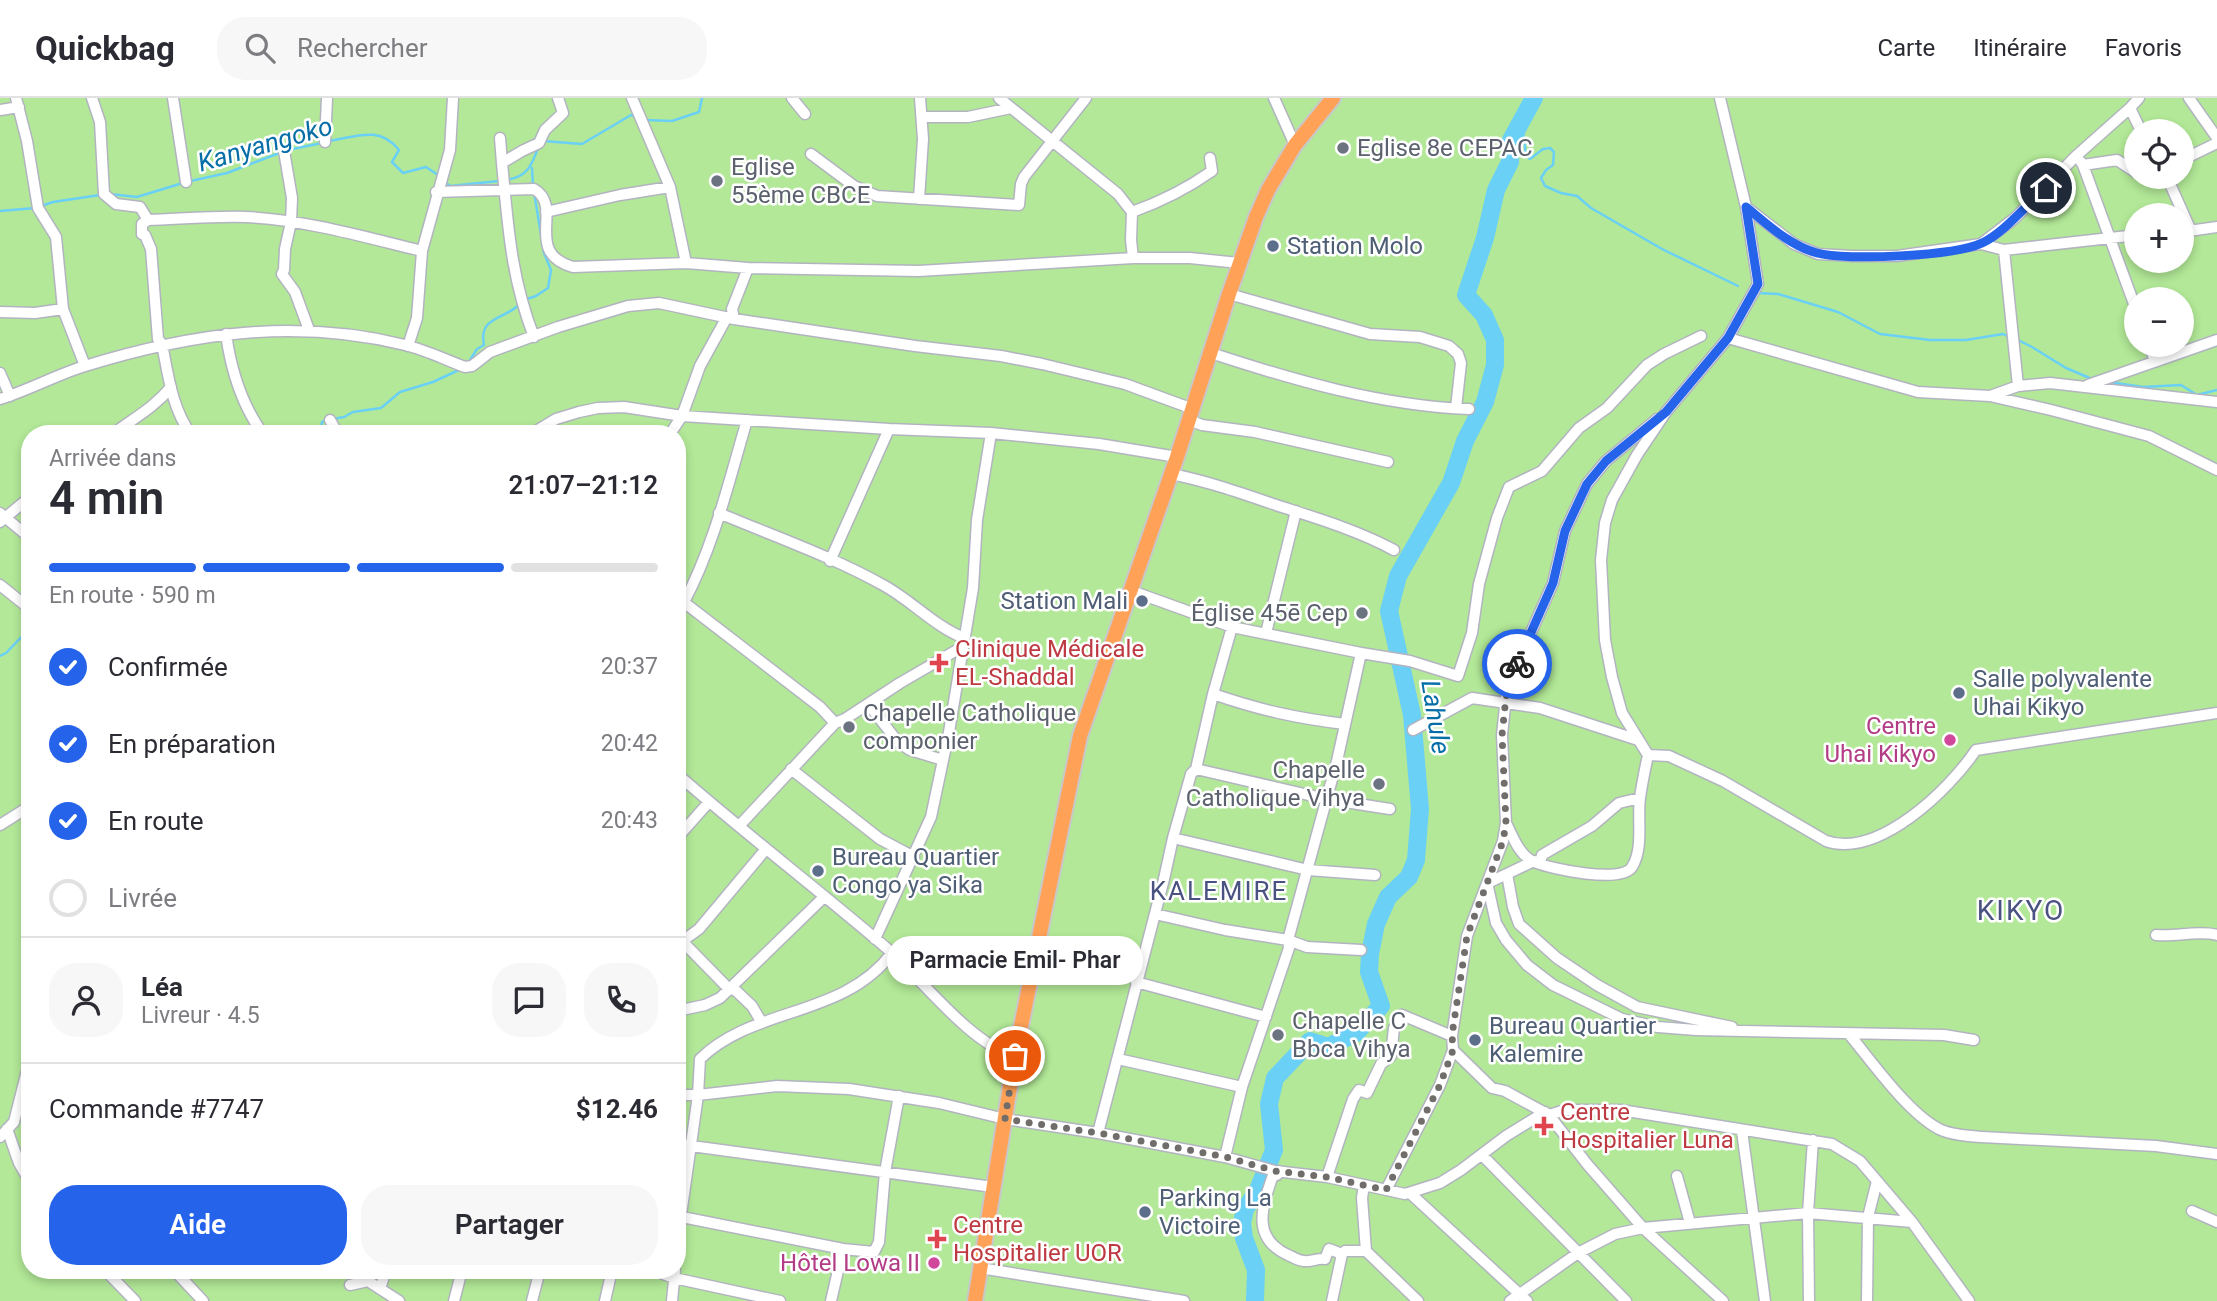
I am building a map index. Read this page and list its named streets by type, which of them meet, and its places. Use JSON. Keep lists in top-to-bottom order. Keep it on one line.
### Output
{"districts":["KALEMIRE","KIKYO"],"water":["Kanyangoko","Lahule"],"places":{"other":["Eglise 8e CEPAC","Eglise 55ème CBCE","Station Molo","Station Mali","Église 45ē Cep","Salle polyvalente Uhai Kikyo","Chapelle Catholique componier","Centre Uhai Kikyo","Chapelle Catholique Vihya","Bureau Quartier Congo ya Sika","Chapelle C Bbca Vihya","Bureau Quartier Kalemire","Parmacie Emil- Phar","Parking La Victoire","Hôtel Lowa II"],"health":["Clinique Médicale EL-Shaddal","Centre Hospitalier Luna","Centre Hospitalier UOR"]},"page":{"header":"Quickbag","search":"Rechercher","nav":["Carte","Itinéraire","Favoris"],"map_buttons":["+","−"],"heading":["4 min","Arrivée dans","21:07–21:12"],"panel":["Léa","Livreur · 4.5","Commande #7747","$12.46"],"bar":"En route · 590 m","list":[["Confirmée","20:37"],["En préparation","20:42"],["En route","20:43"],"Livrée"],"bubble":"Parmacie Emil- Phar","buttons":["Aide","Partager"]}}
